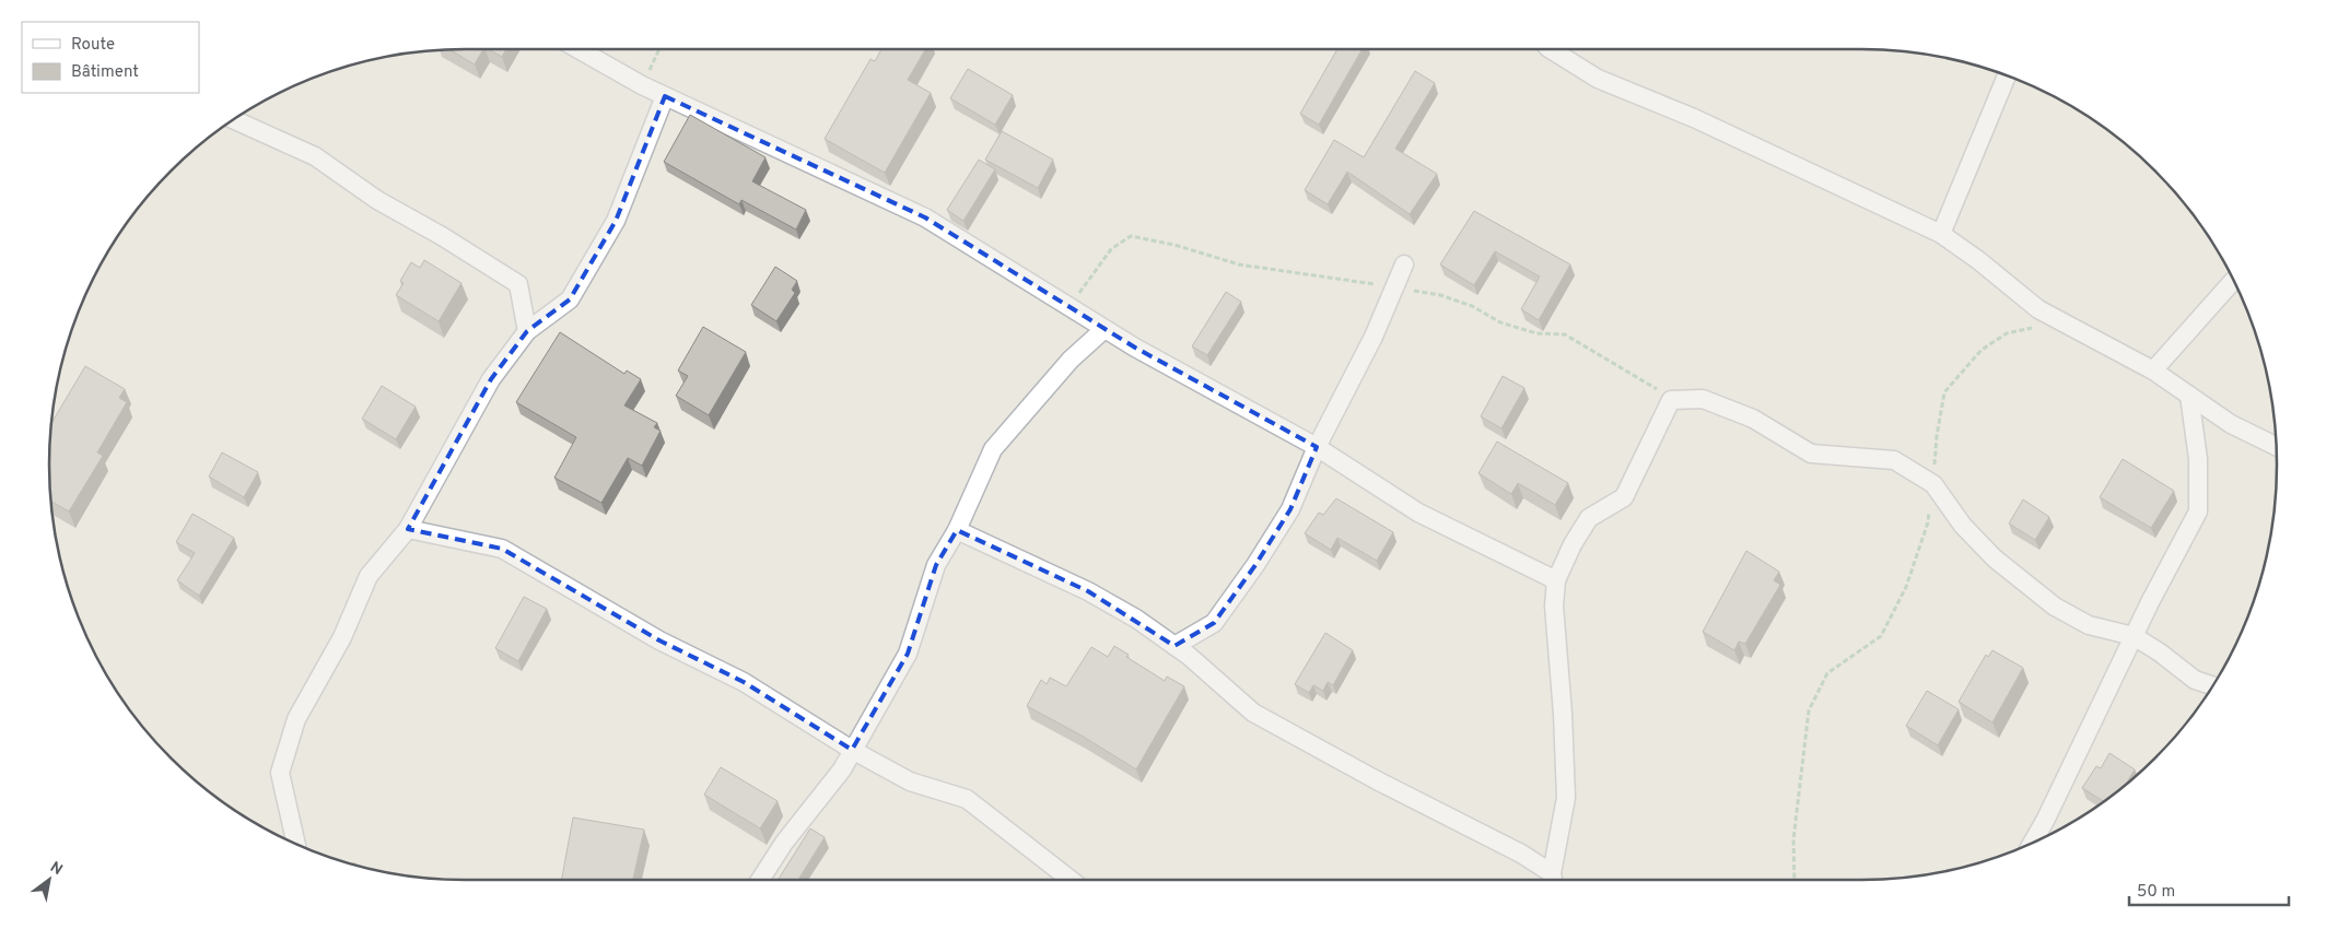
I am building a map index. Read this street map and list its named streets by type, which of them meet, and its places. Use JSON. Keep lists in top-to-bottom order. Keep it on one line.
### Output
{"legend":["Route","Bâtiment"],"scale_bar":"50 m","north":"top right"}
